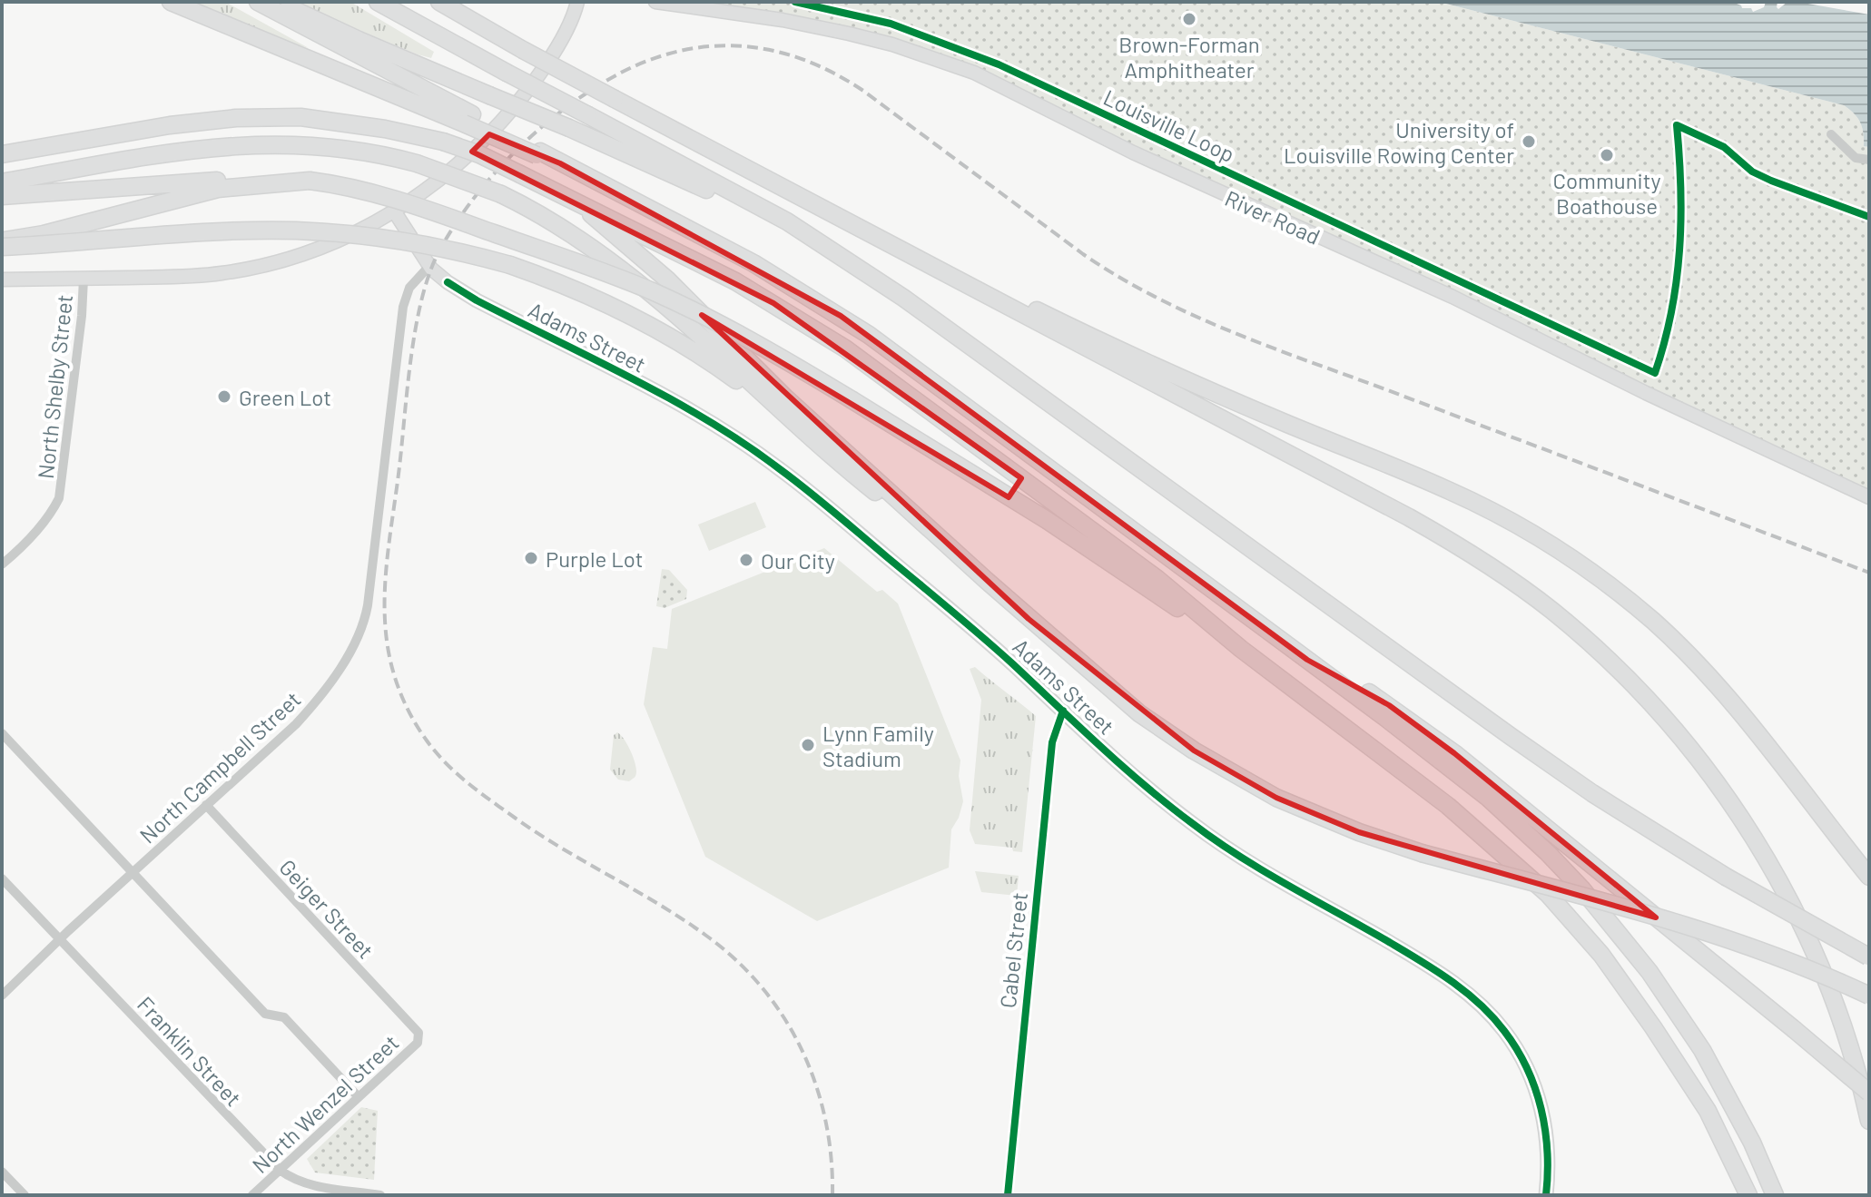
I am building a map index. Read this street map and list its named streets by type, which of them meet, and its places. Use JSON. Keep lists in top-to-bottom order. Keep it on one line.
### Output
{"streets":{"street":["River Road","Adams Street","North Shelby Street","North Campbell Street","Geiger Street","Cabel Street","Franklin Street","North Wenzel Street"],"cycle path":["Louisville Loop"]},"crossings":[["Adams Street","North Campbell Street"],["Adams Street","Cabel Street"],["North Campbell Street","Geiger Street"],["North Campbell Street","Franklin Street"],["Geiger Street","North Wenzel Street"],["Franklin Street","North Wenzel Street"]],"places":["Brown-Forman Amphitheater","University of Louisville Rowing Center","Community Boathouse","Green Lot","Purple Lot","Our City","Lynn Family Stadium"]}
